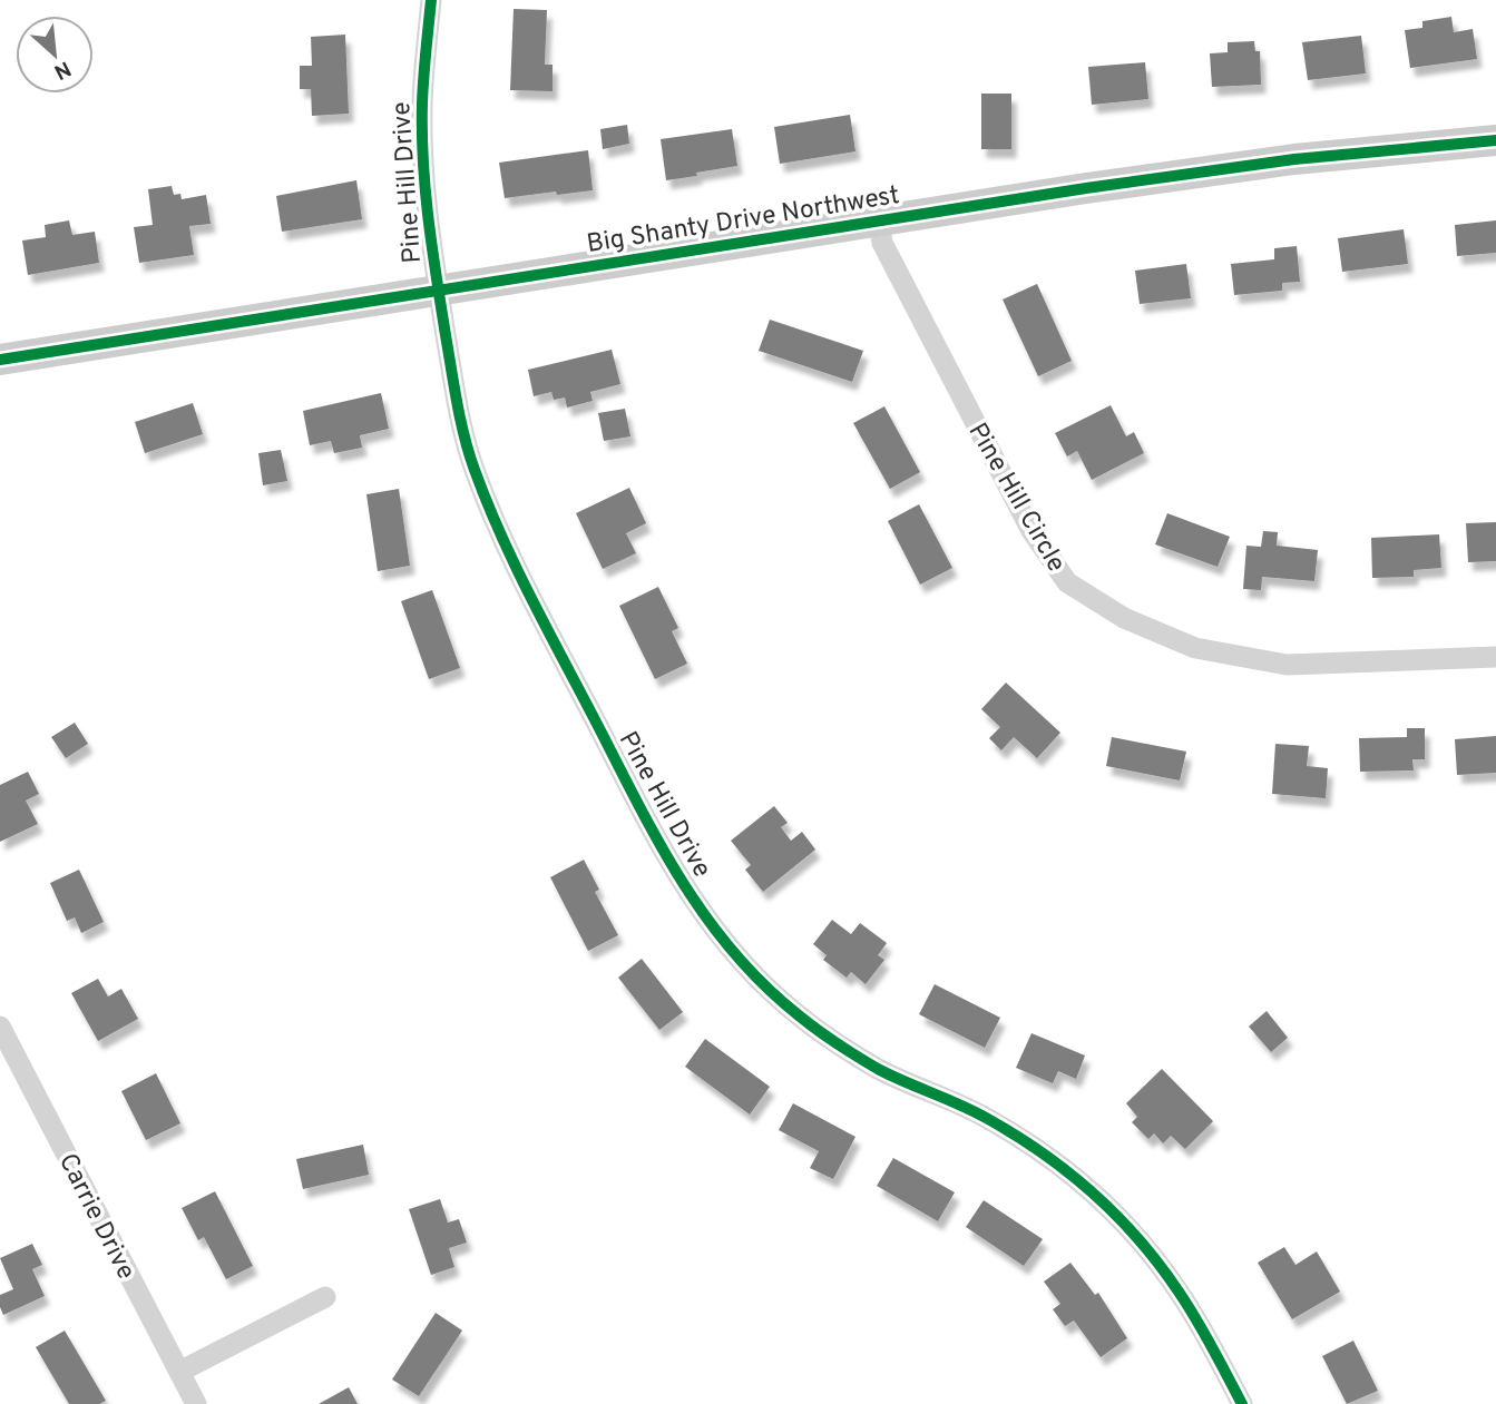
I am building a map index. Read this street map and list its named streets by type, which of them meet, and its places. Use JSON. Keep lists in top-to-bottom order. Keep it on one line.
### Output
{"streets":{"street":["Pine Hill Drive","Big Shanty Drive Northwest","Pine Hill Circle","Carrie Drive"]},"crossings":[["Pine Hill Drive","Big Shanty Drive Northwest"],["Big Shanty Drive Northwest","Pine Hill Circle"]],"north":"bottom right"}
